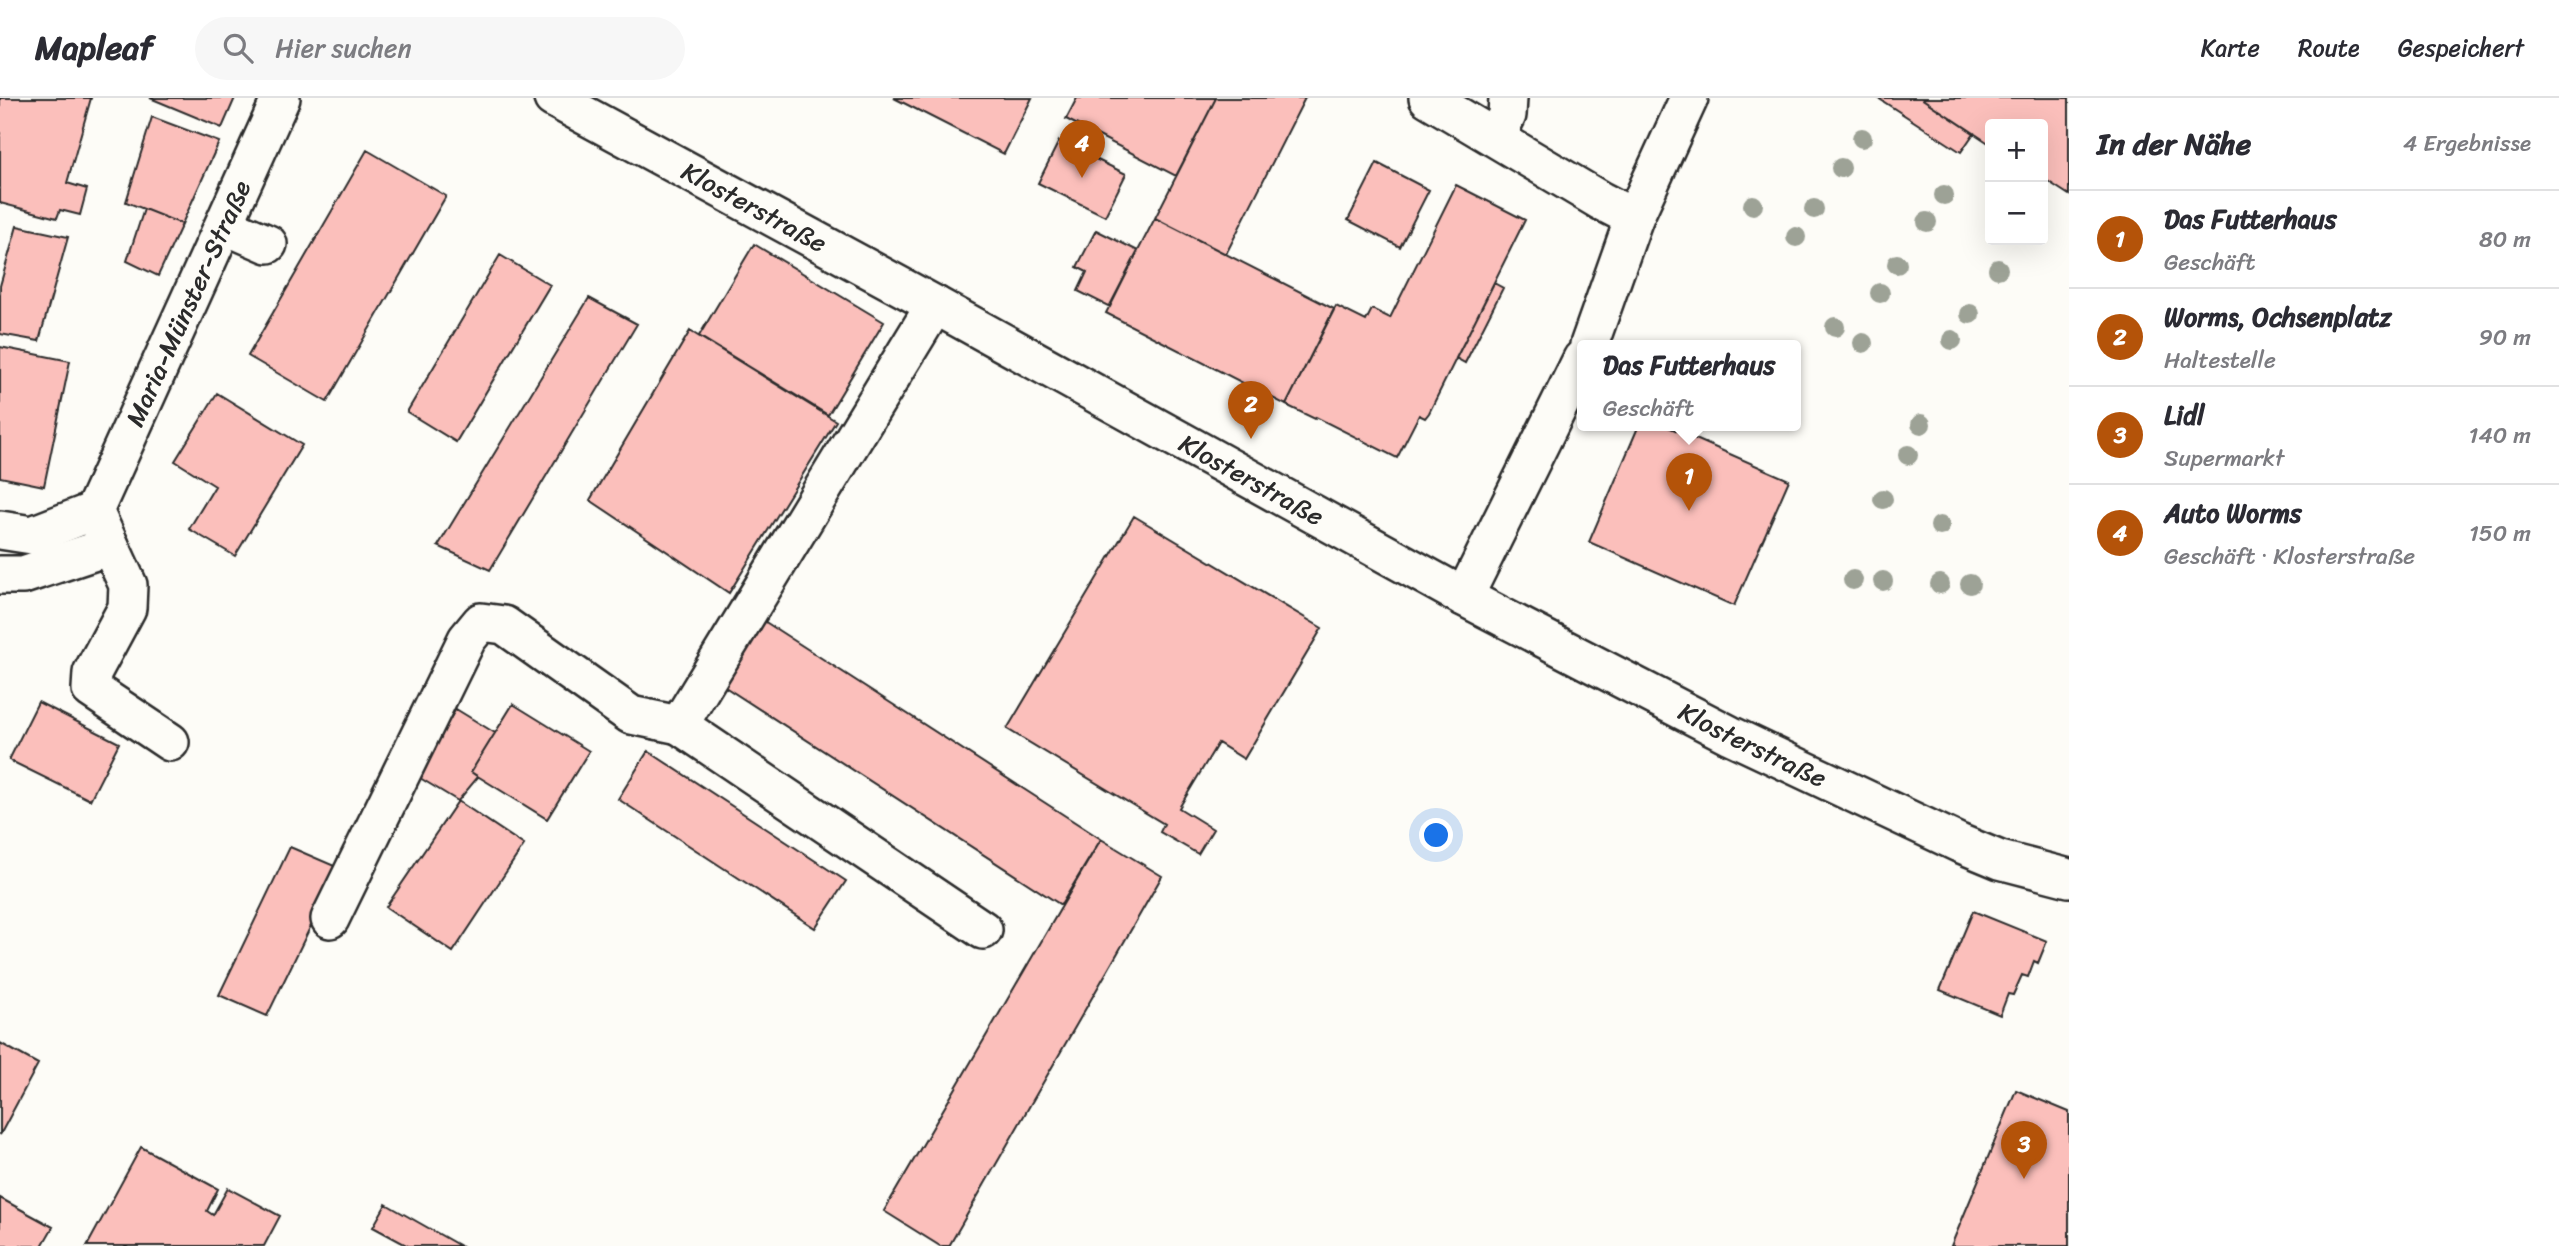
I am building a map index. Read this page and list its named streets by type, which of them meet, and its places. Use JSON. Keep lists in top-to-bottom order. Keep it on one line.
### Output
{"streets":{"street":["Klosterstraße","Maria-Münster-Straße"]},"page":{"header":"Mapleaf","search":"Hier suchen","nav":["Karte","Route","Gespeichert"],"heading":["In der Nähe","4 Ergebnisse"],"map_buttons":["+","−"],"pins":["4","2","1","3"],"list":[{"mark":"1","name":"Das Futterhaus","note":"Geschäft","value":"80 m"},{"mark":"2","name":"Worms, Ochsenplatz","note":"Haltestelle","value":"90 m"},{"mark":"3","name":"Lidl","note":"Supermarkt","value":"140 m"},{"mark":"4","name":"Auto Worms","note":"Geschäft · Klosterstraße","value":"150 m"}],"popup":["Das Futterhaus","Geschäft"]}}
